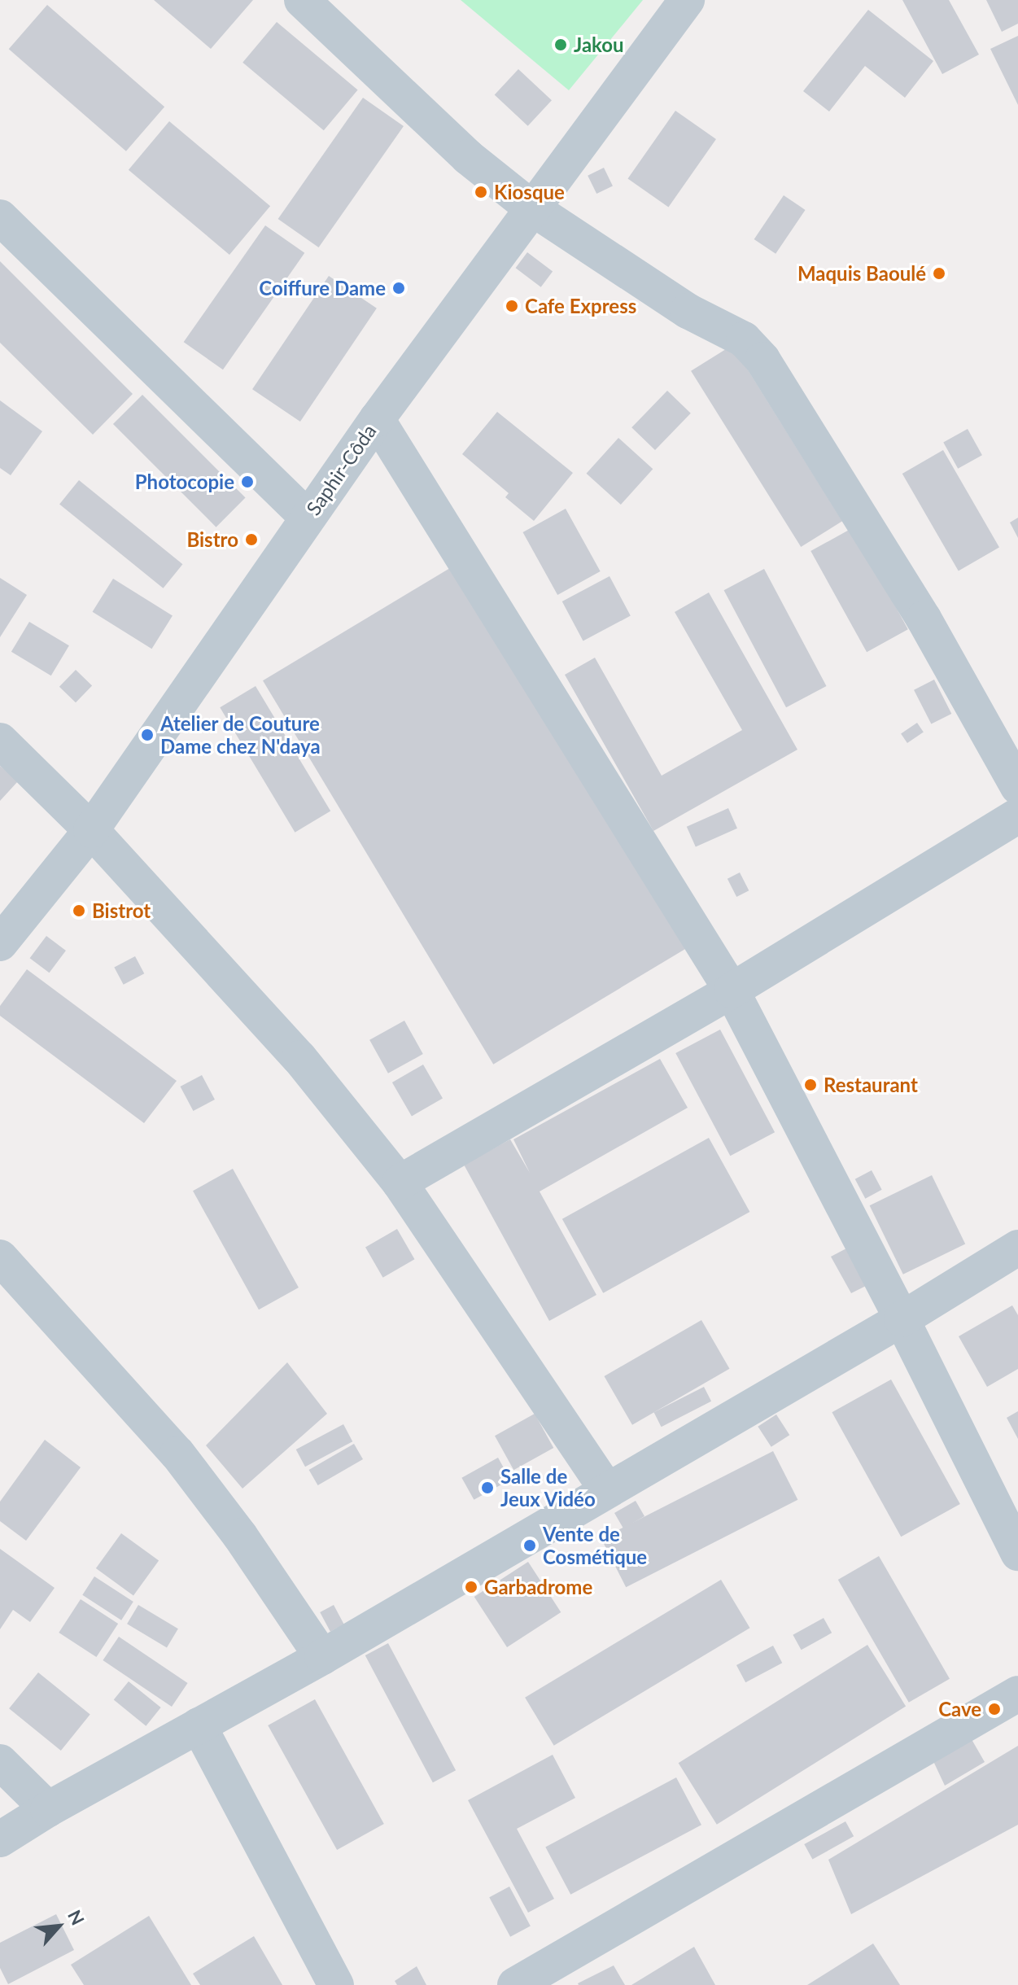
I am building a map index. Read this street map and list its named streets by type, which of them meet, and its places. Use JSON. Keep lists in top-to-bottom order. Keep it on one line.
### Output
{"streets":{"street":["Saphir-Côda"]},"places":["Jakou","Kiosque","Maquis Baoulé","Coiffure Dame","Cafe Express","Photocopie","Bistro","Atelier de Couture Dame chez N'daya","Bistrot","Restaurant","Salle de Jeux Vidéo","Vente de Cosmétique","Garbadrome","Cave"],"north":"top right"}
